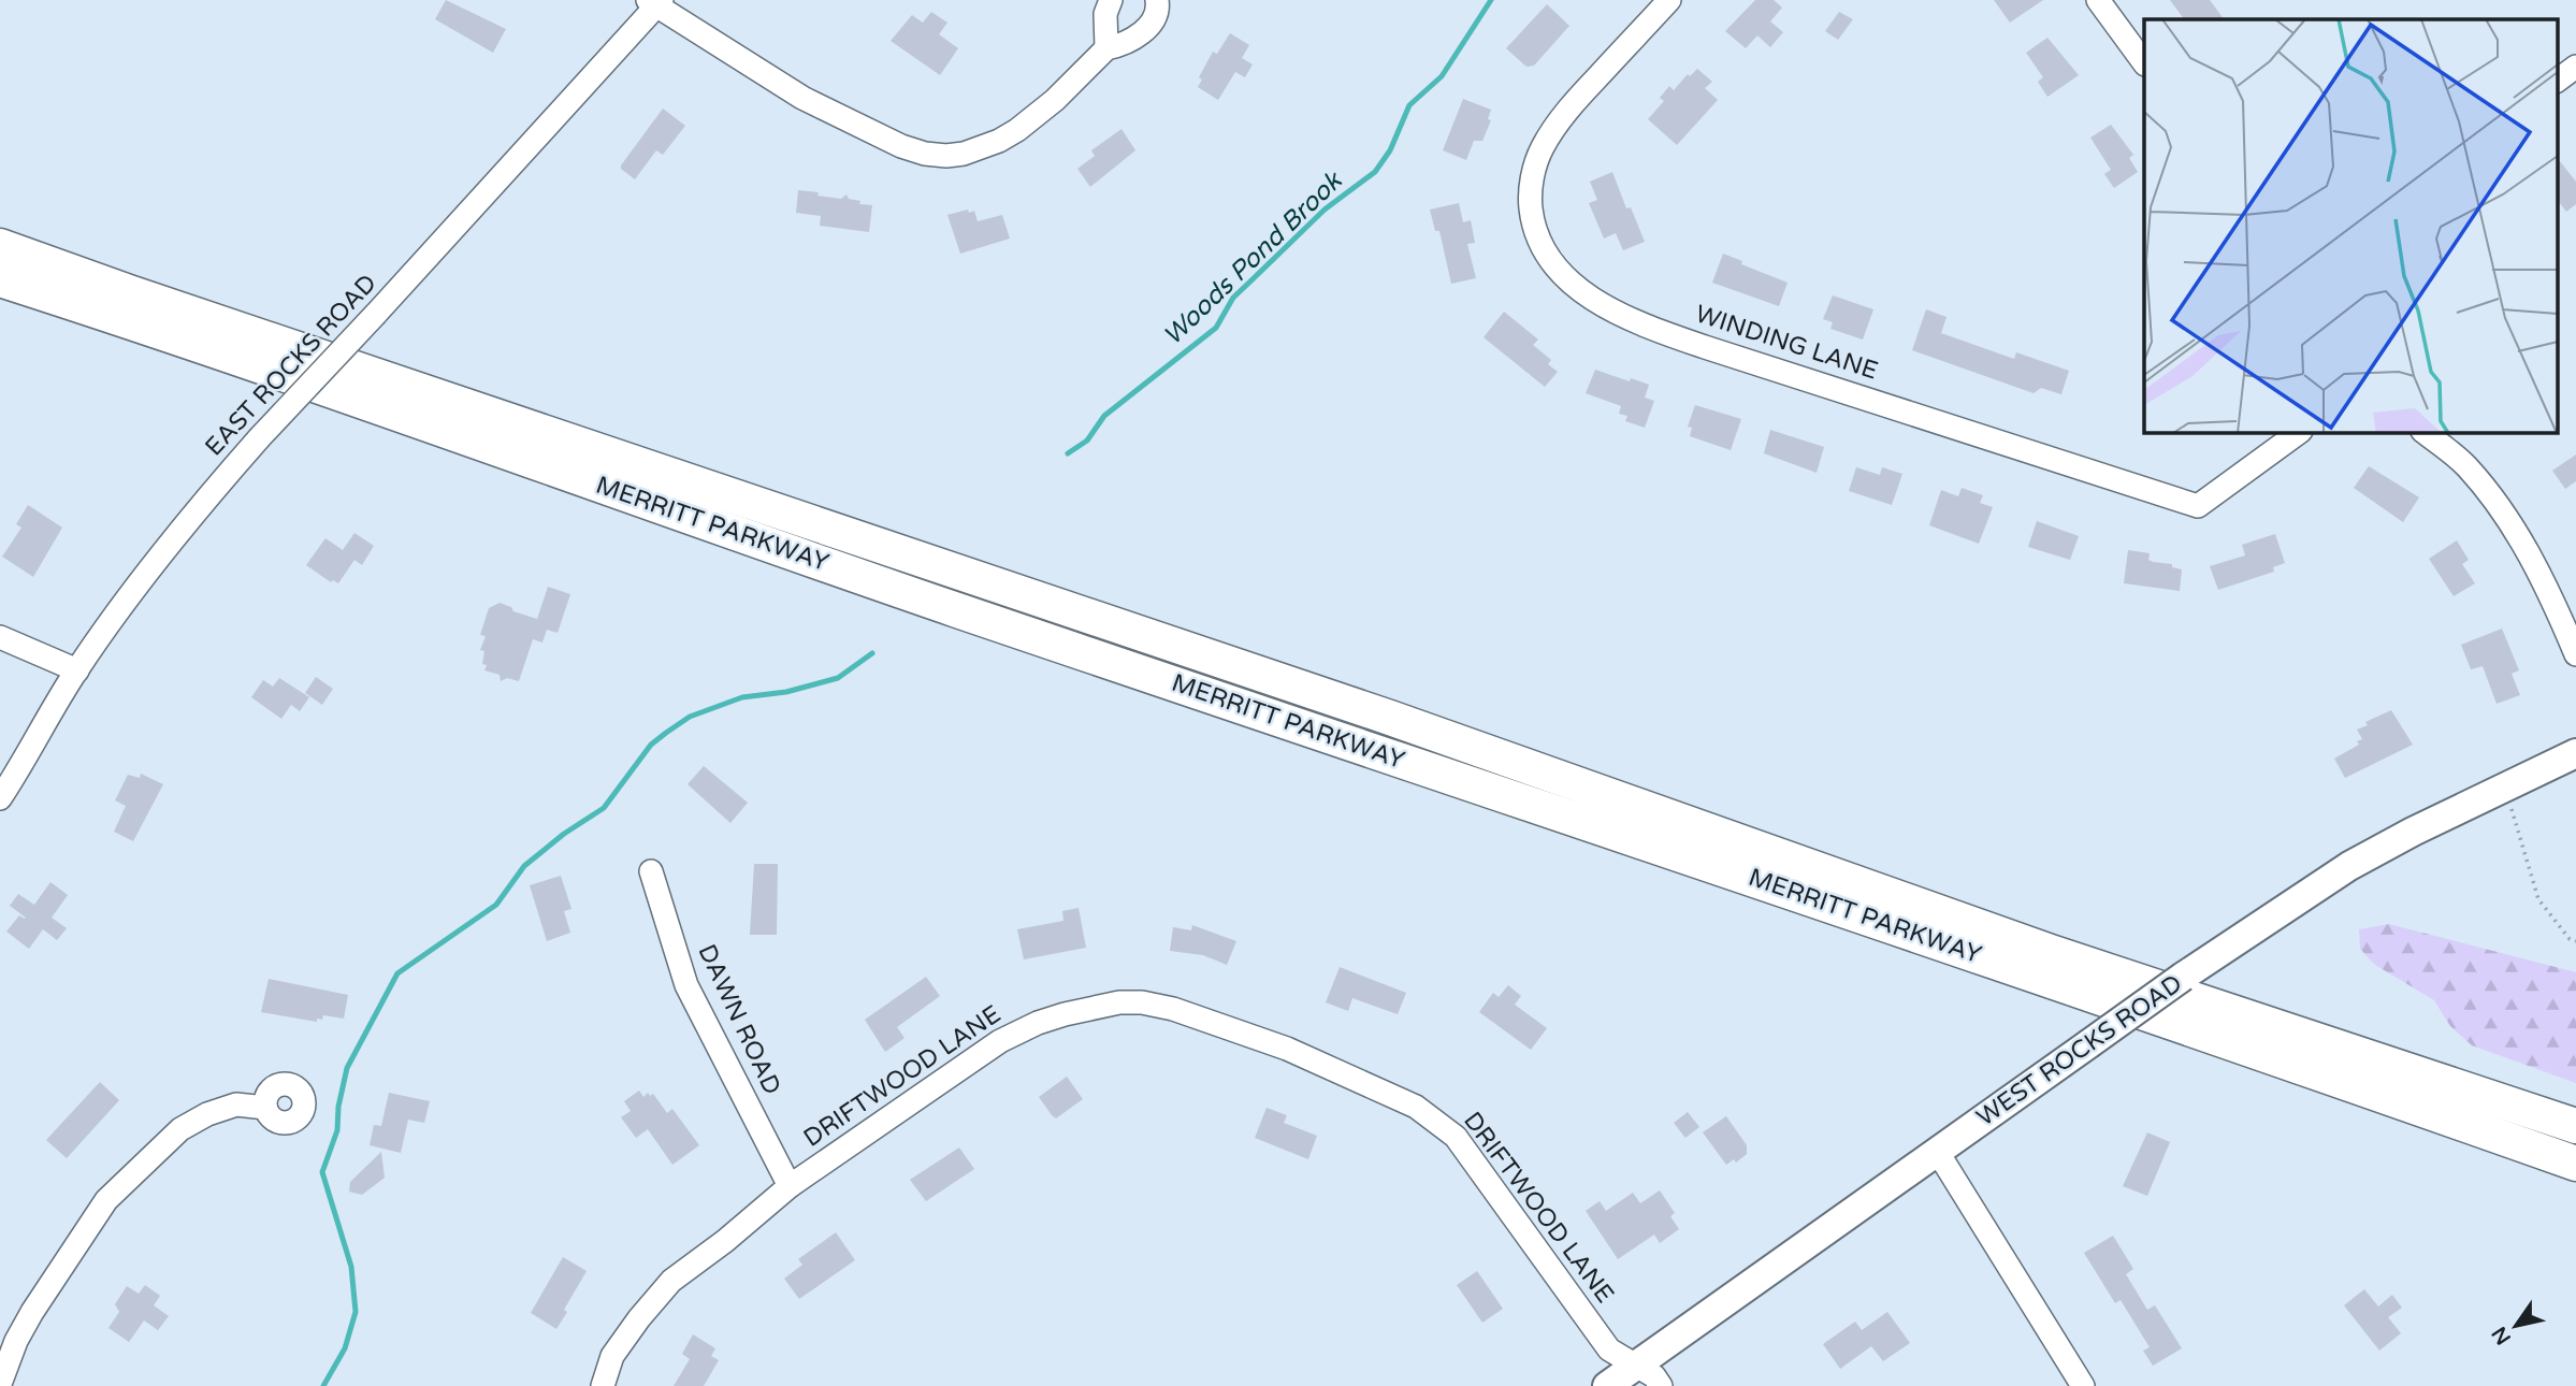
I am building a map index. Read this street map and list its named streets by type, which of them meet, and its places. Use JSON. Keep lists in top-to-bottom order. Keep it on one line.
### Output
{"streets":{"highway":["MERRITT PARKWAY"],"main road":["WEST ROCKS ROAD"],"street":["WINDING LANE","EAST ROCKS ROAD","DAWN ROAD","DRIFTWOOD LANE"]},"crossings":[["DAWN ROAD","DRIFTWOOD LANE"],["WEST ROCKS ROAD","DRIFTWOOD LANE"]],"water":["Woods Pond Brook"],"north":"bottom left"}
